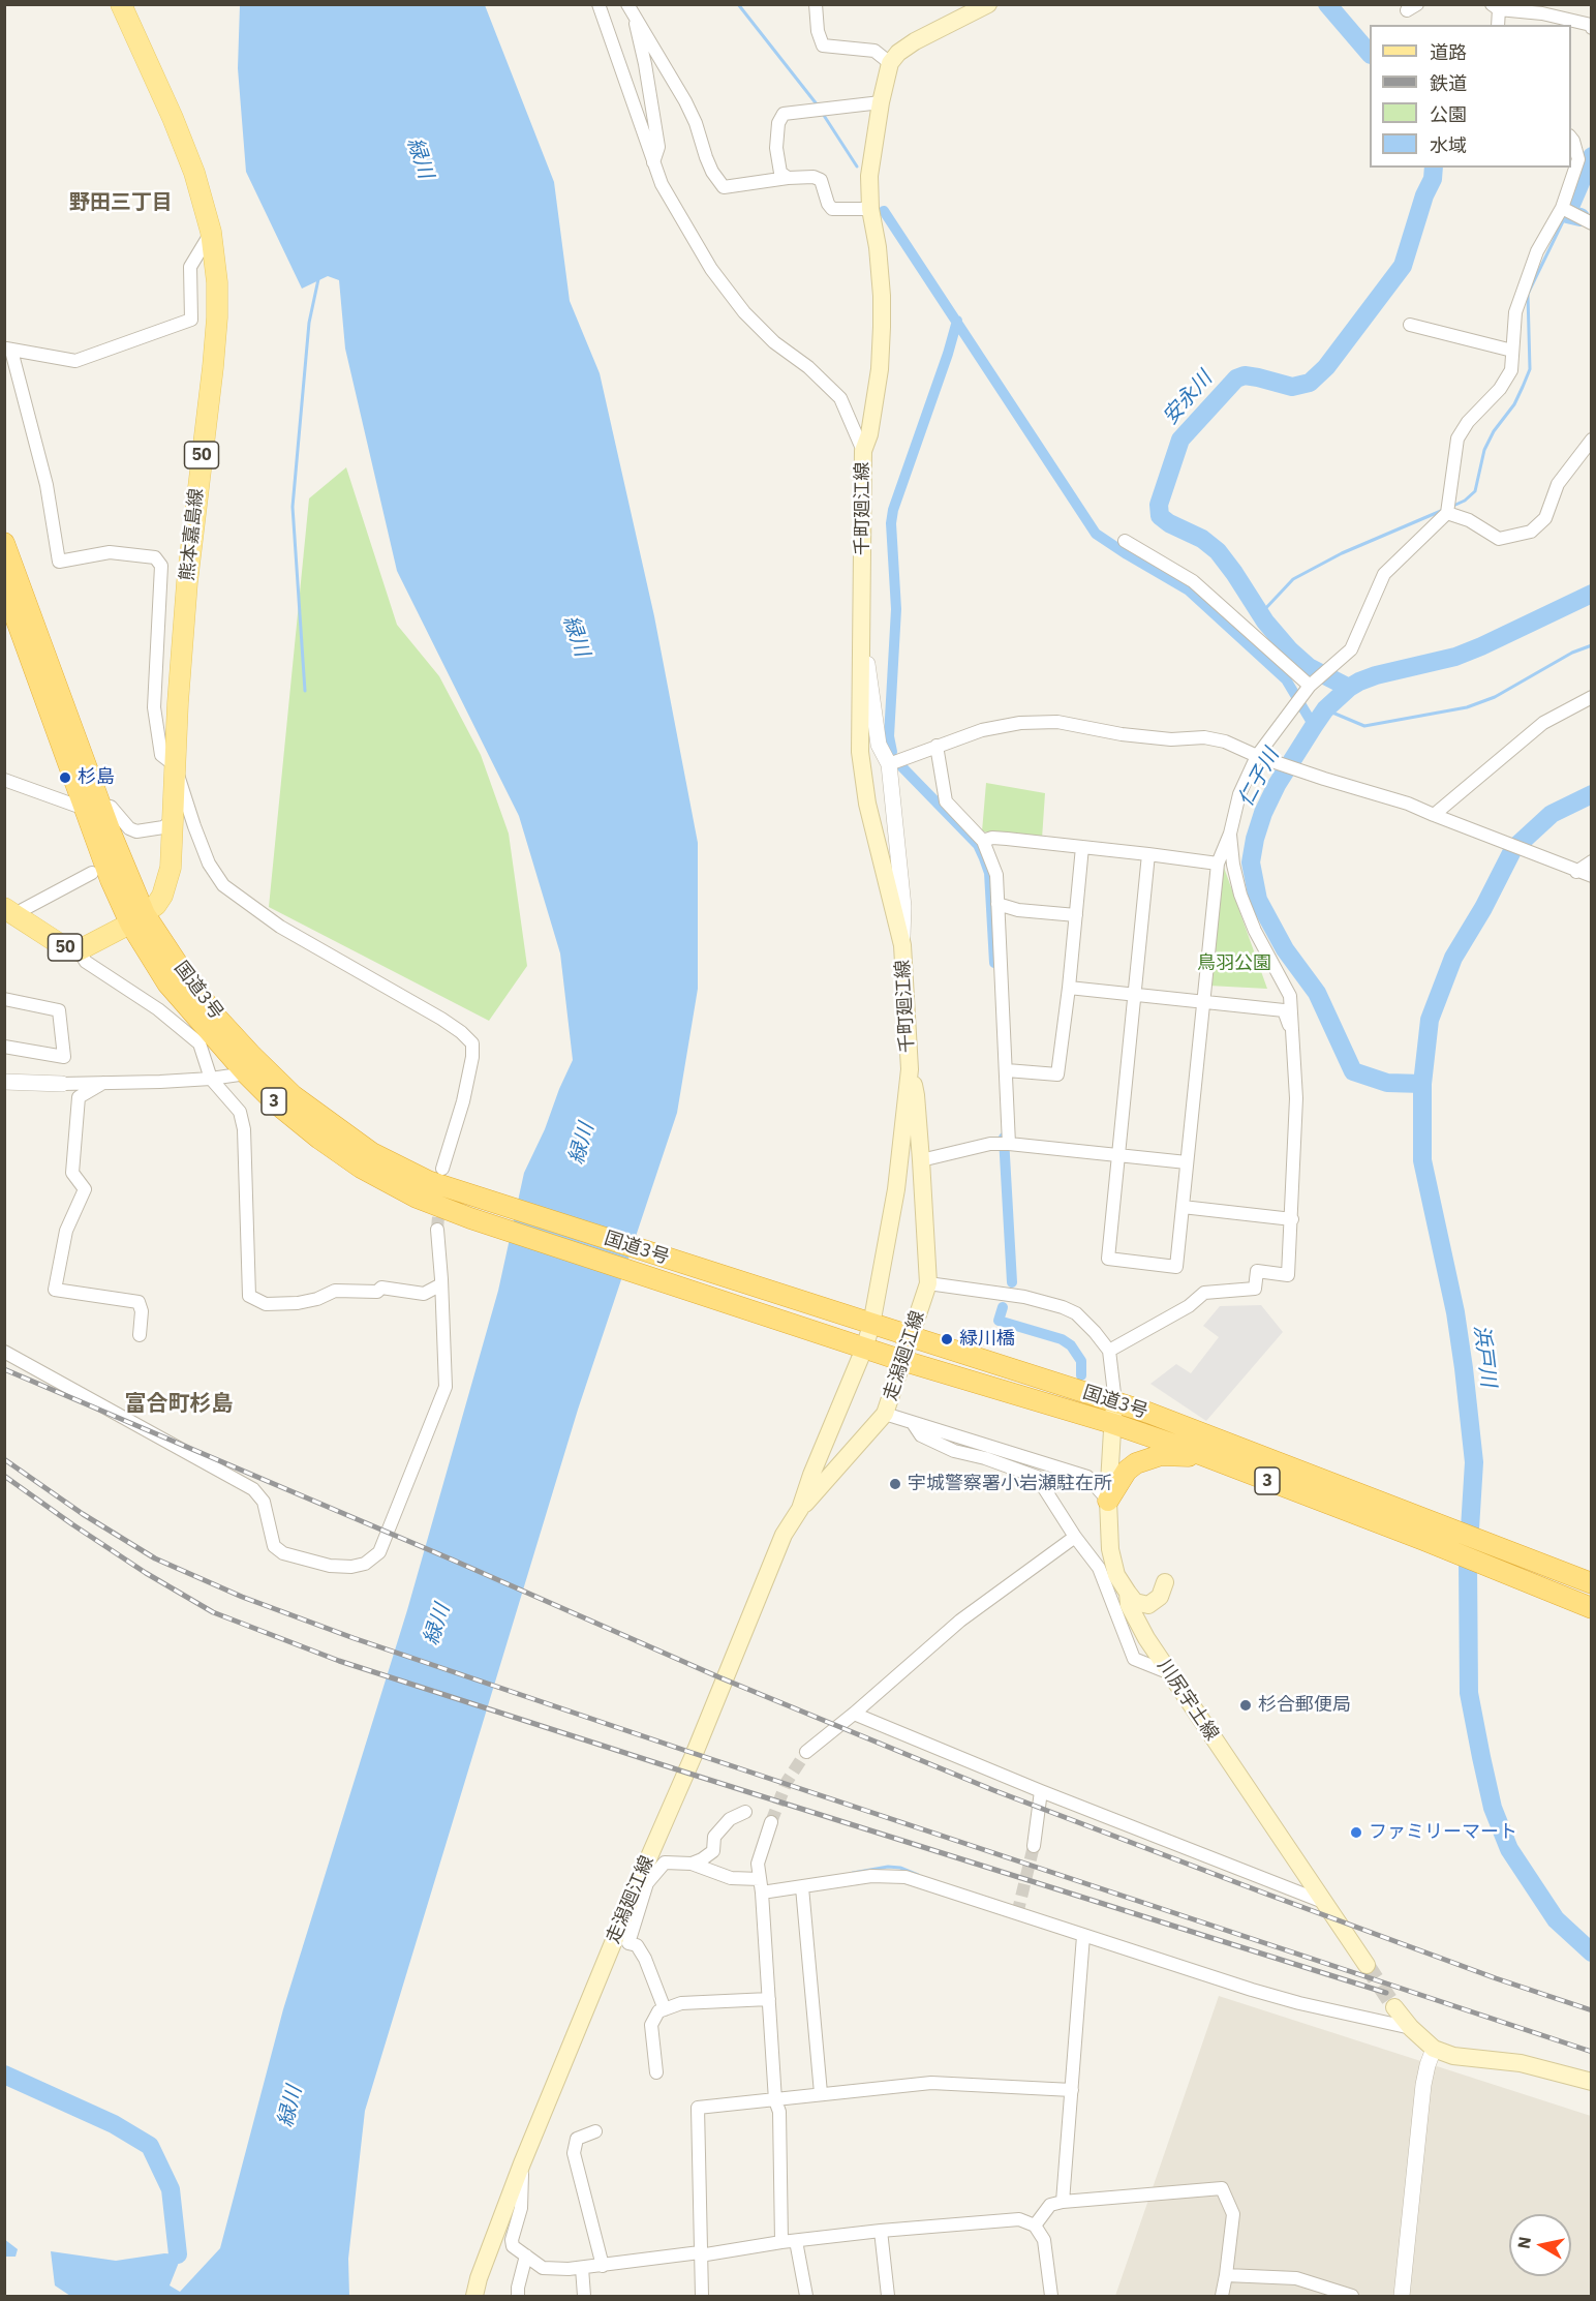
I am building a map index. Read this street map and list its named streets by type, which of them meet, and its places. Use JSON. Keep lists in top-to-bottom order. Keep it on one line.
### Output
{"streets":{"highway":["国道3号","3"],"main road":["50","千町廻江線","熊本嘉島線","走潟廻江線","川尻宇土線"]},"crossings":[["50","熊本嘉島線"],["千町廻江線","国道3号"],["千町廻江線","走潟廻江線"],["熊本嘉島線","国道3号"],["国道3号","走潟廻江線"],["国道3号","川尻宇土線"]],"districts":["野田三丁目","富合町杉島"],"water":["緑川","安永川","仁子川","浜戸川"],"parks":["鳥羽公園"],"places":["杉島","緑川橋","宇城警察署小岩瀬駐在所","杉合郵便局","ファミリーマート"],"legend":["道路","鉄道","公園","水域"],"north":"left"}
